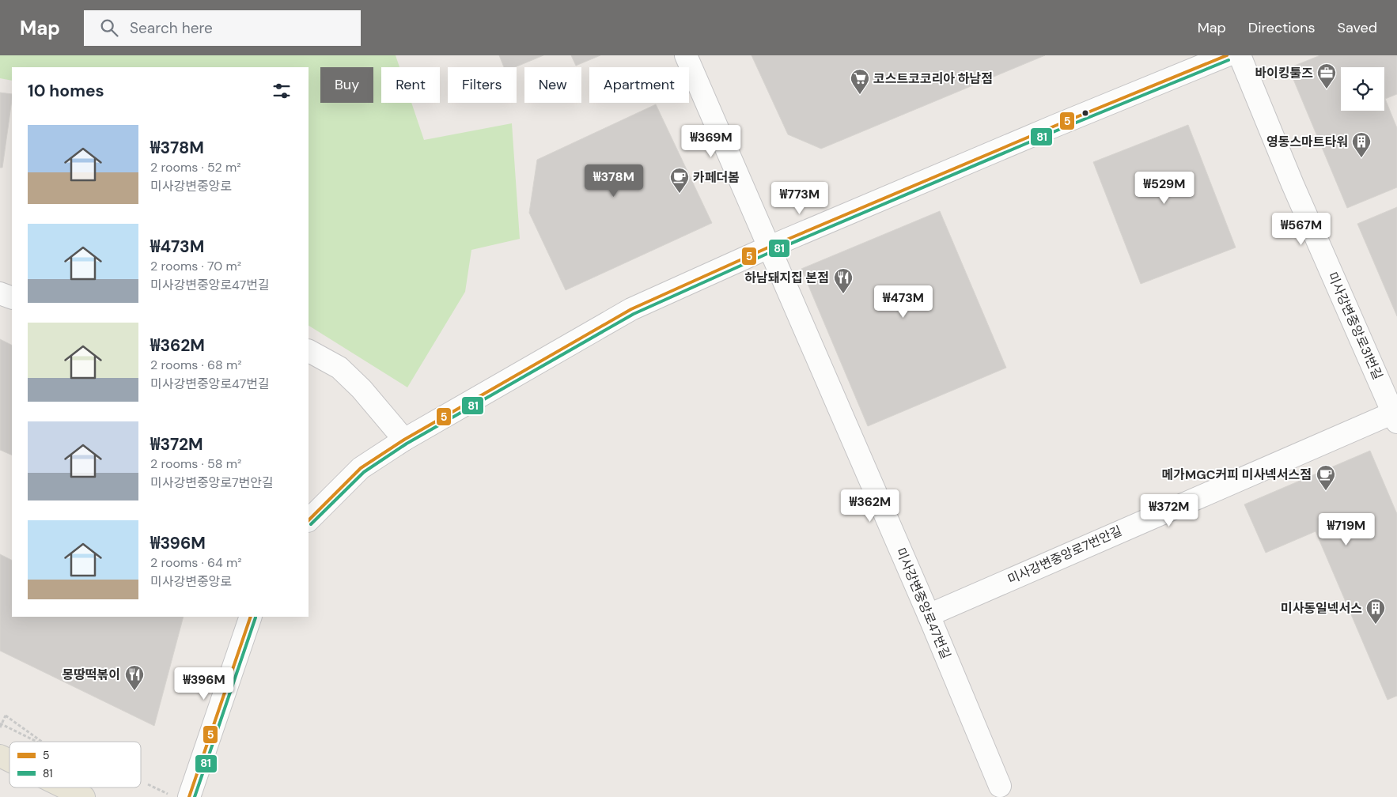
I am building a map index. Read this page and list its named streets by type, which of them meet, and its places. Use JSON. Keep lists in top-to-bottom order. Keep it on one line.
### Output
{"streets":{"street":["미사강변중앙로31번길","미사강변중앙로7번안길","미사강변중앙로47번길"]},"crossings":[["미사강변중앙로31번길","미사강변중앙로7번안길"],["미사강변중앙로7번안길","미사강변중앙로47번길"]],"places":{"office":["바이킹툴즈"],"supermarket":["코스트코코리아 하남점"],"building":["영동스마트타워","미사동일넥서스"],"cafe":["카페더봄","메가MGC커피 미사넥서스점"],"restaurant":["하남돼지집 본점","몽땅떡볶이"]},"lines":["transit line 5","transit line 81"],"legend":["5","81"],"page":{"header":"Map","search":"Search here","nav":["Map","Directions","Saved"],"chip":["Buy","Rent","Filters","New","Apartment"],"heading":"10 homes","list":[{"name":"₩378M","note":"2 rooms · 52 m² · 미사강변중앙로"},{"name":"₩473M","note":"2 rooms · 70 m² · 미사강변중앙로47번길"},{"name":"₩362M","note":"2 rooms · 68 m² · 미사강변중앙로47번길"},{"name":"₩372M","note":"2 rooms · 58 m² · 미사강변중앙로7번안길"},{"name":"₩396M","note":"2 rooms · 64 m² · 미사강변중앙로"}],"price":["₩369M","₩378M","₩529M","₩773M","₩567M","₩473M","₩362M","₩372M","₩719M","₩396M"]}}
